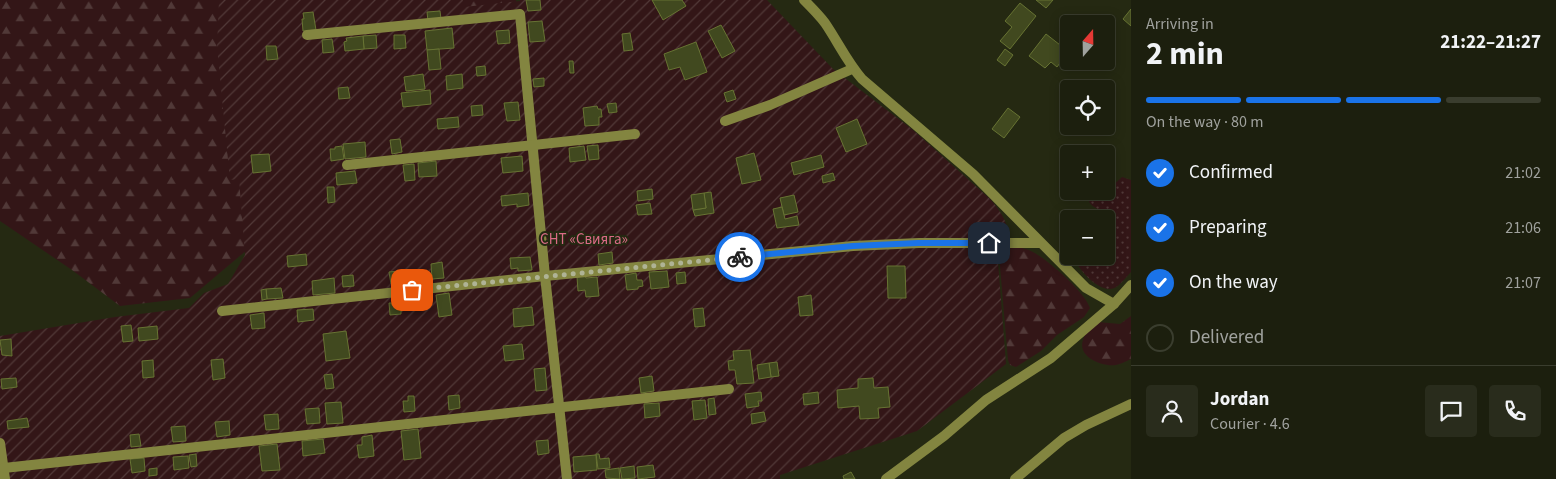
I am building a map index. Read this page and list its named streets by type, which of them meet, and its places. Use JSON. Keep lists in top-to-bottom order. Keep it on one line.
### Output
{"parks":["СНТ «Свияга»"],"north":"top","page":{"heading":["2 min","Arriving in","21:22–21:27"],"panel":["Jordan","Courier · 4.6"],"map_buttons":["+","−"],"bar":"On the way · 80 m","list":[["Confirmed","21:02"],["Preparing","21:06"],["On the way","21:07"],"Delivered"]}}
